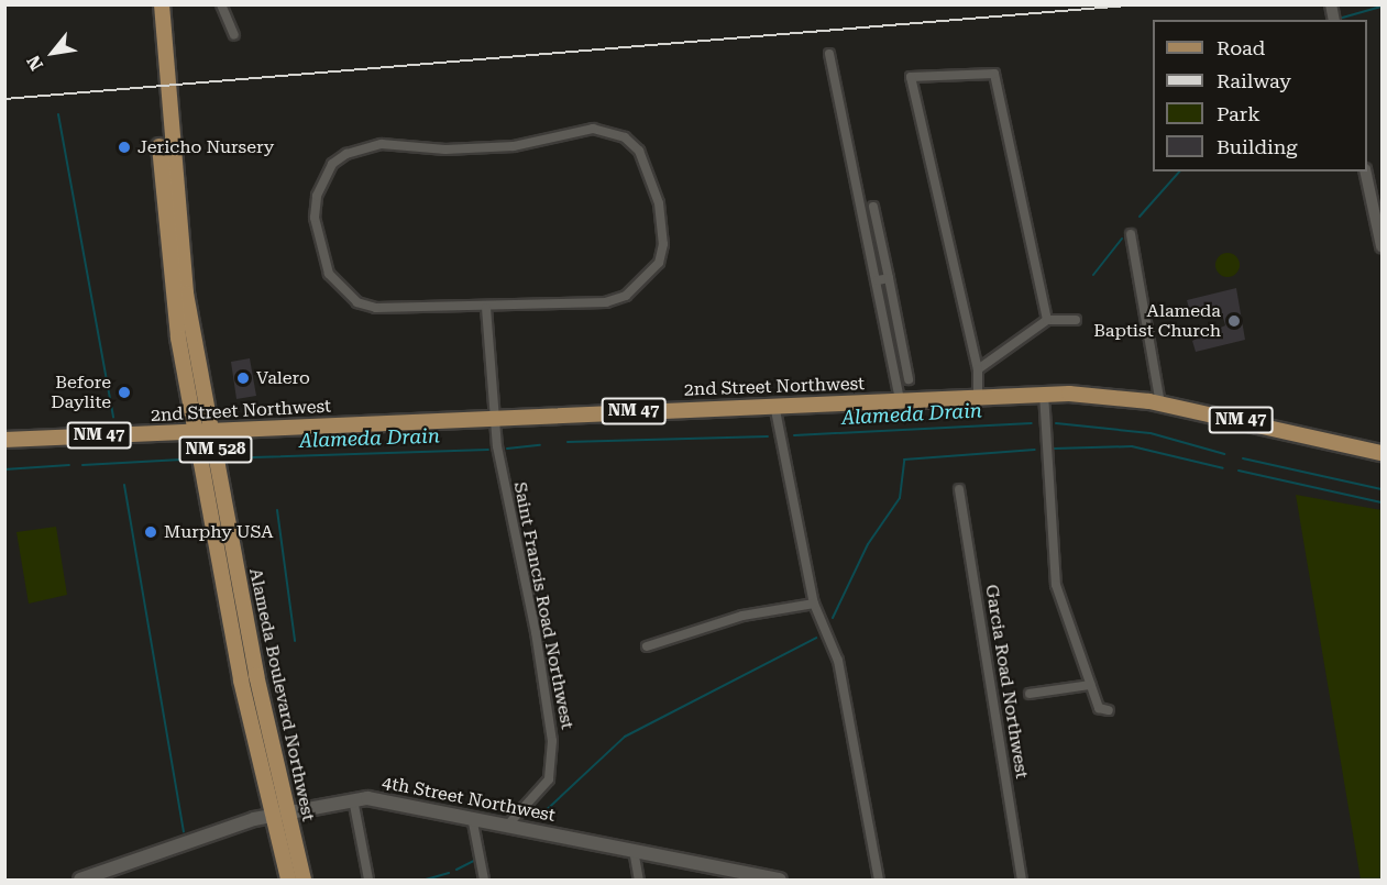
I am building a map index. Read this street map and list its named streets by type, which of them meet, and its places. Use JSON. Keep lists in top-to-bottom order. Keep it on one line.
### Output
{"streets":{"main road":["2nd Street Northwest","NM 47","NM 528","Alameda Boulevard Northwest","4th Street Northwest"],"street":["Saint Francis Road Northwest","Garcia Road Northwest"]},"crossings":[["2nd Street Northwest","Saint Francis Road Northwest"],["2nd Street Northwest","Alameda Boulevard Northwest"],["NM 528","Alameda Boulevard Northwest"],["Saint Francis Road Northwest","4th Street Northwest"],["Alameda Boulevard Northwest","4th Street Northwest"]],"water":["Alameda Drain"],"places":["Jericho Nursery","Alameda Baptist Church","Valero","Before Daylite","Murphy USA"],"legend":["Road","Railway","Park","Building"],"north":"bottom left"}
